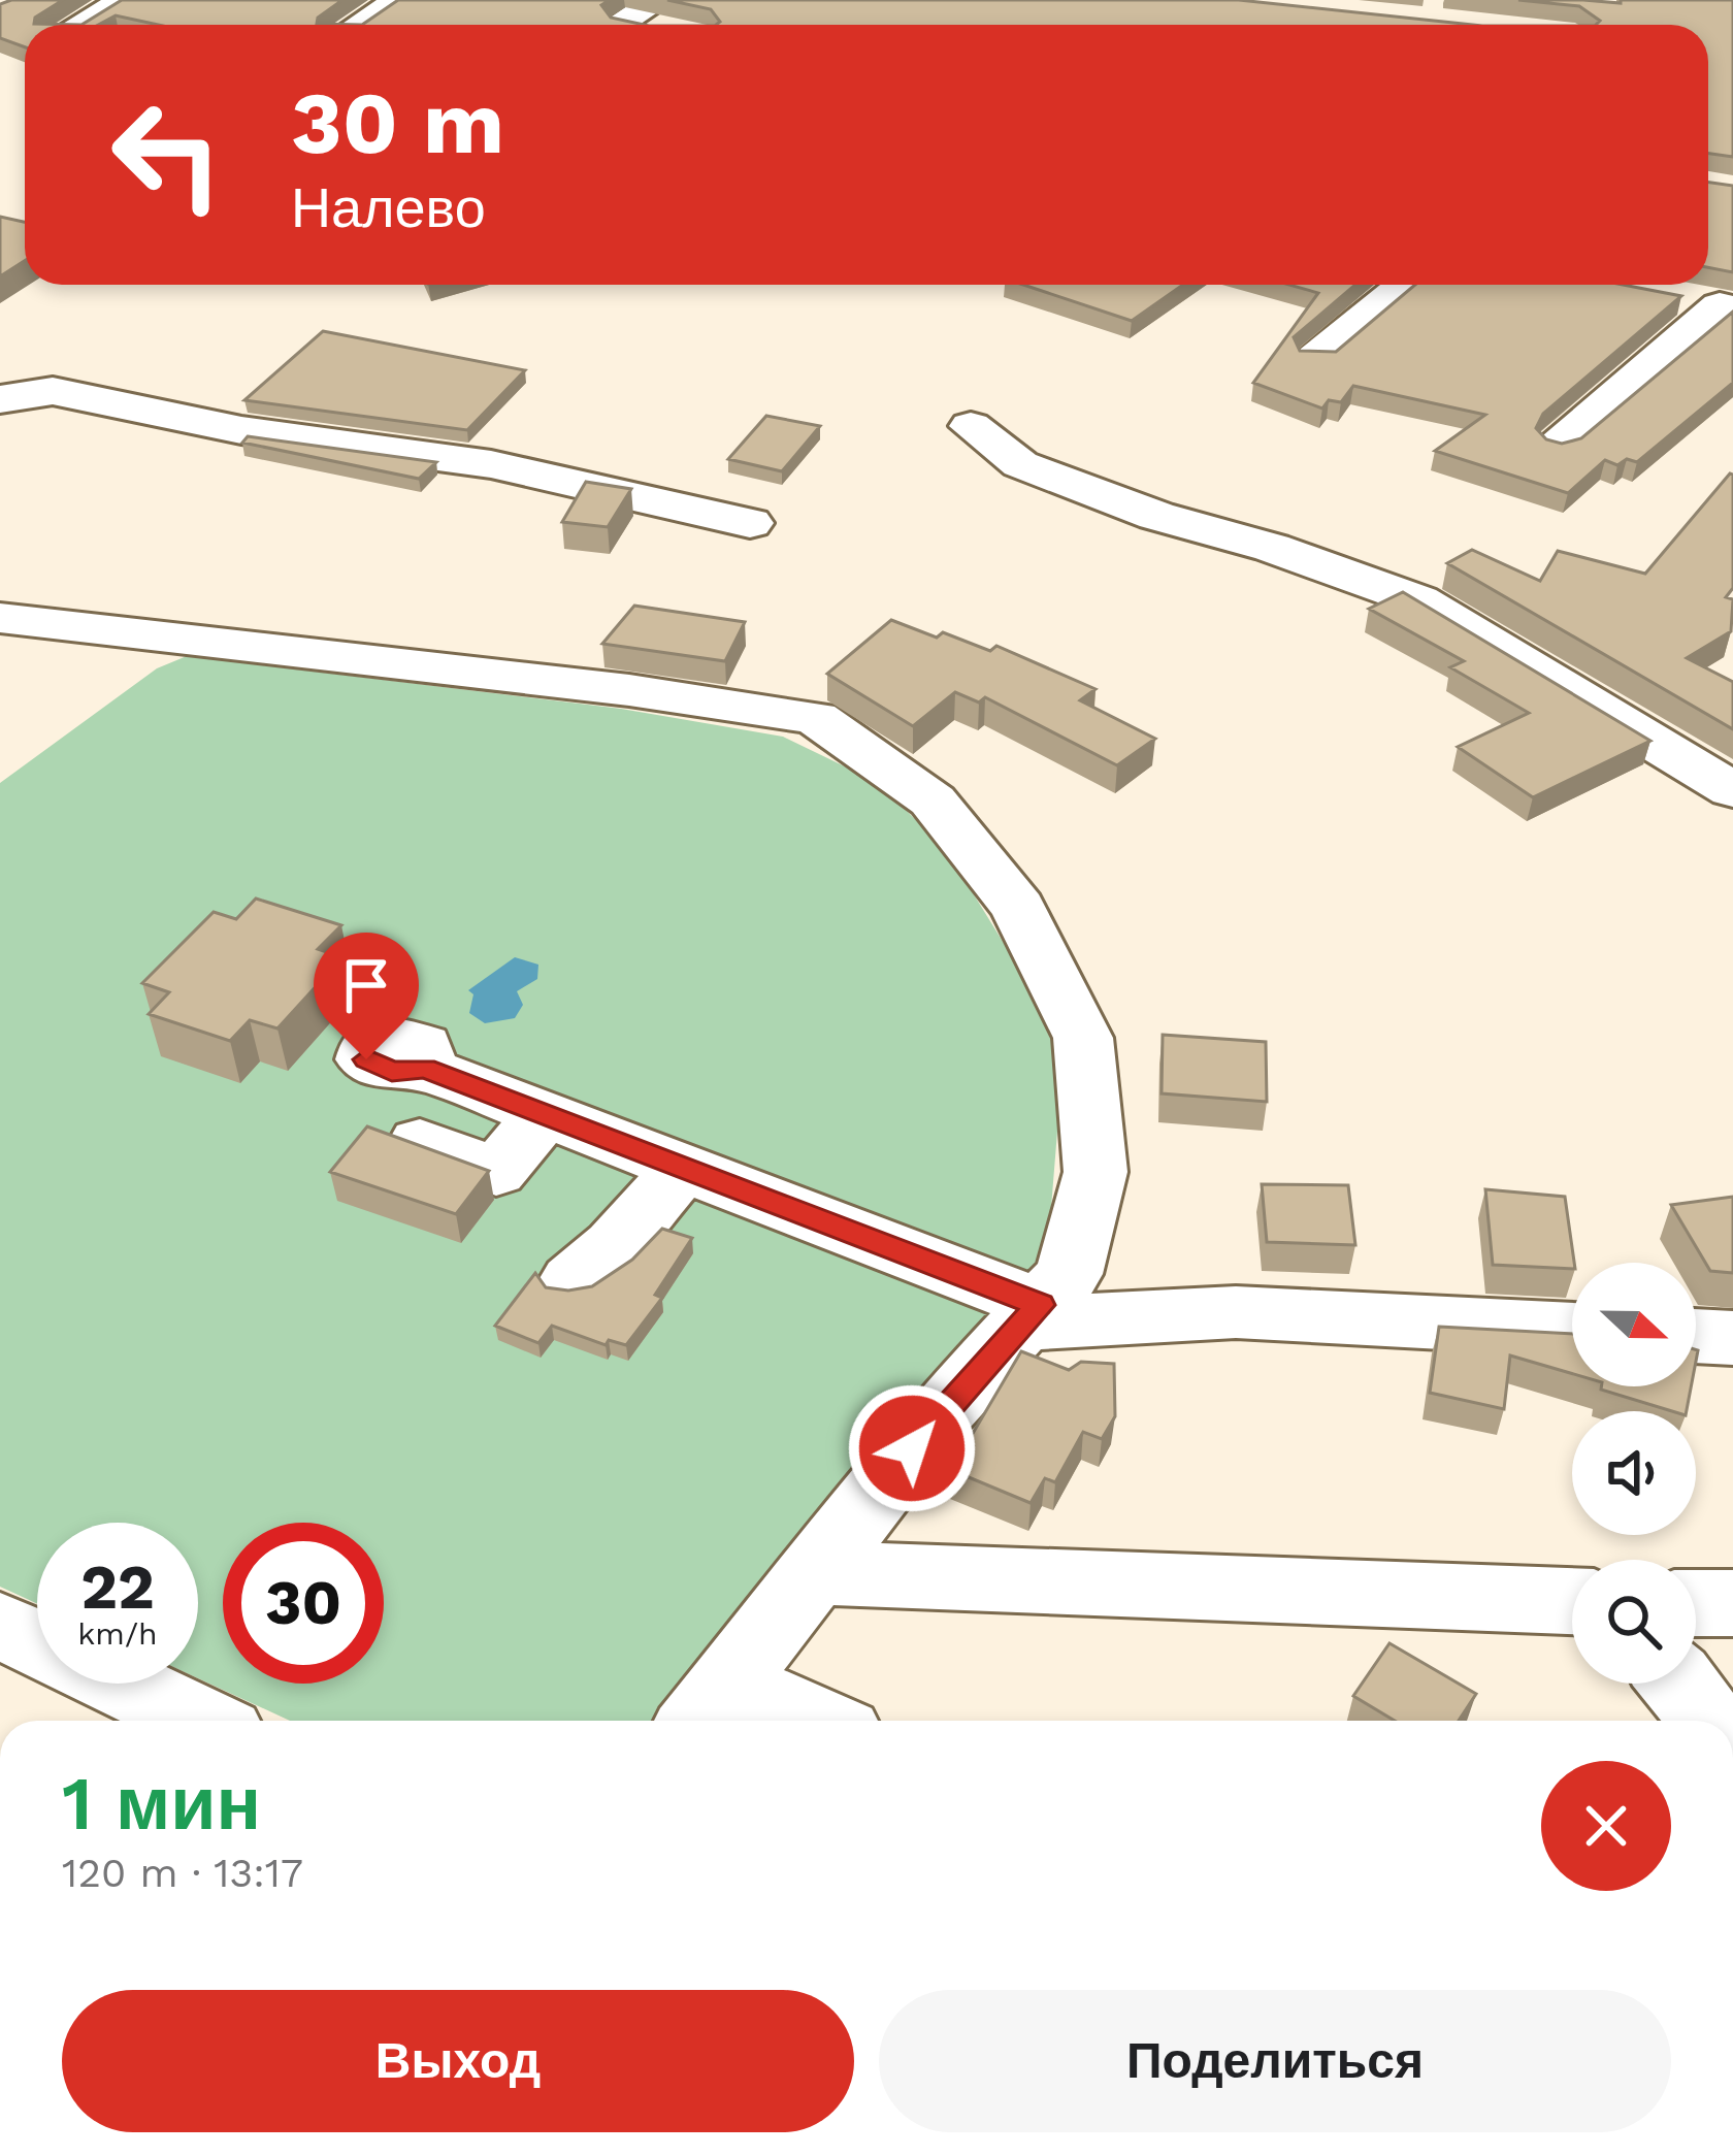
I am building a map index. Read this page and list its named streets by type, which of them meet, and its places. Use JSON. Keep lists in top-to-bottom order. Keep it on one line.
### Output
{"north":"right","page":{"turn":["30 m","Налево"],"speed":"22 km/h","limit":"30","heading":["1 мин","120 m · 13:17"],"buttons":["Выход","Поделиться"]}}
